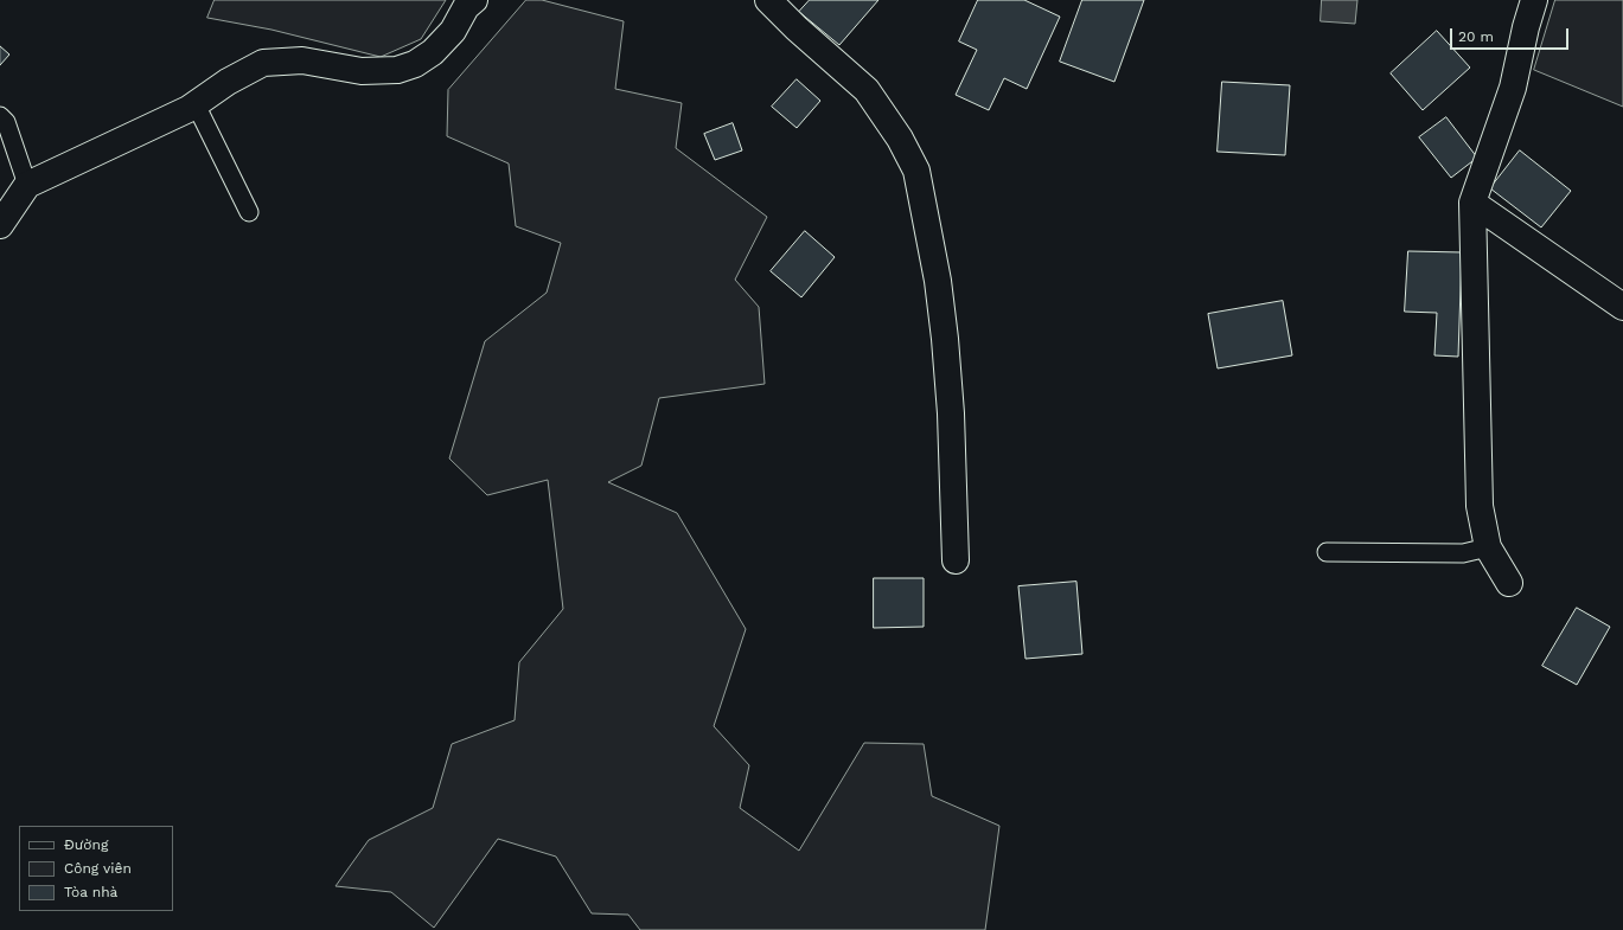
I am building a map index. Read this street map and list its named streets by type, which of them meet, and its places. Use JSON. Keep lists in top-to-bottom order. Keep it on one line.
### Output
{"legend":["Đường","Công viên","Tòa nhà"],"scale_bar":"20 m"}
